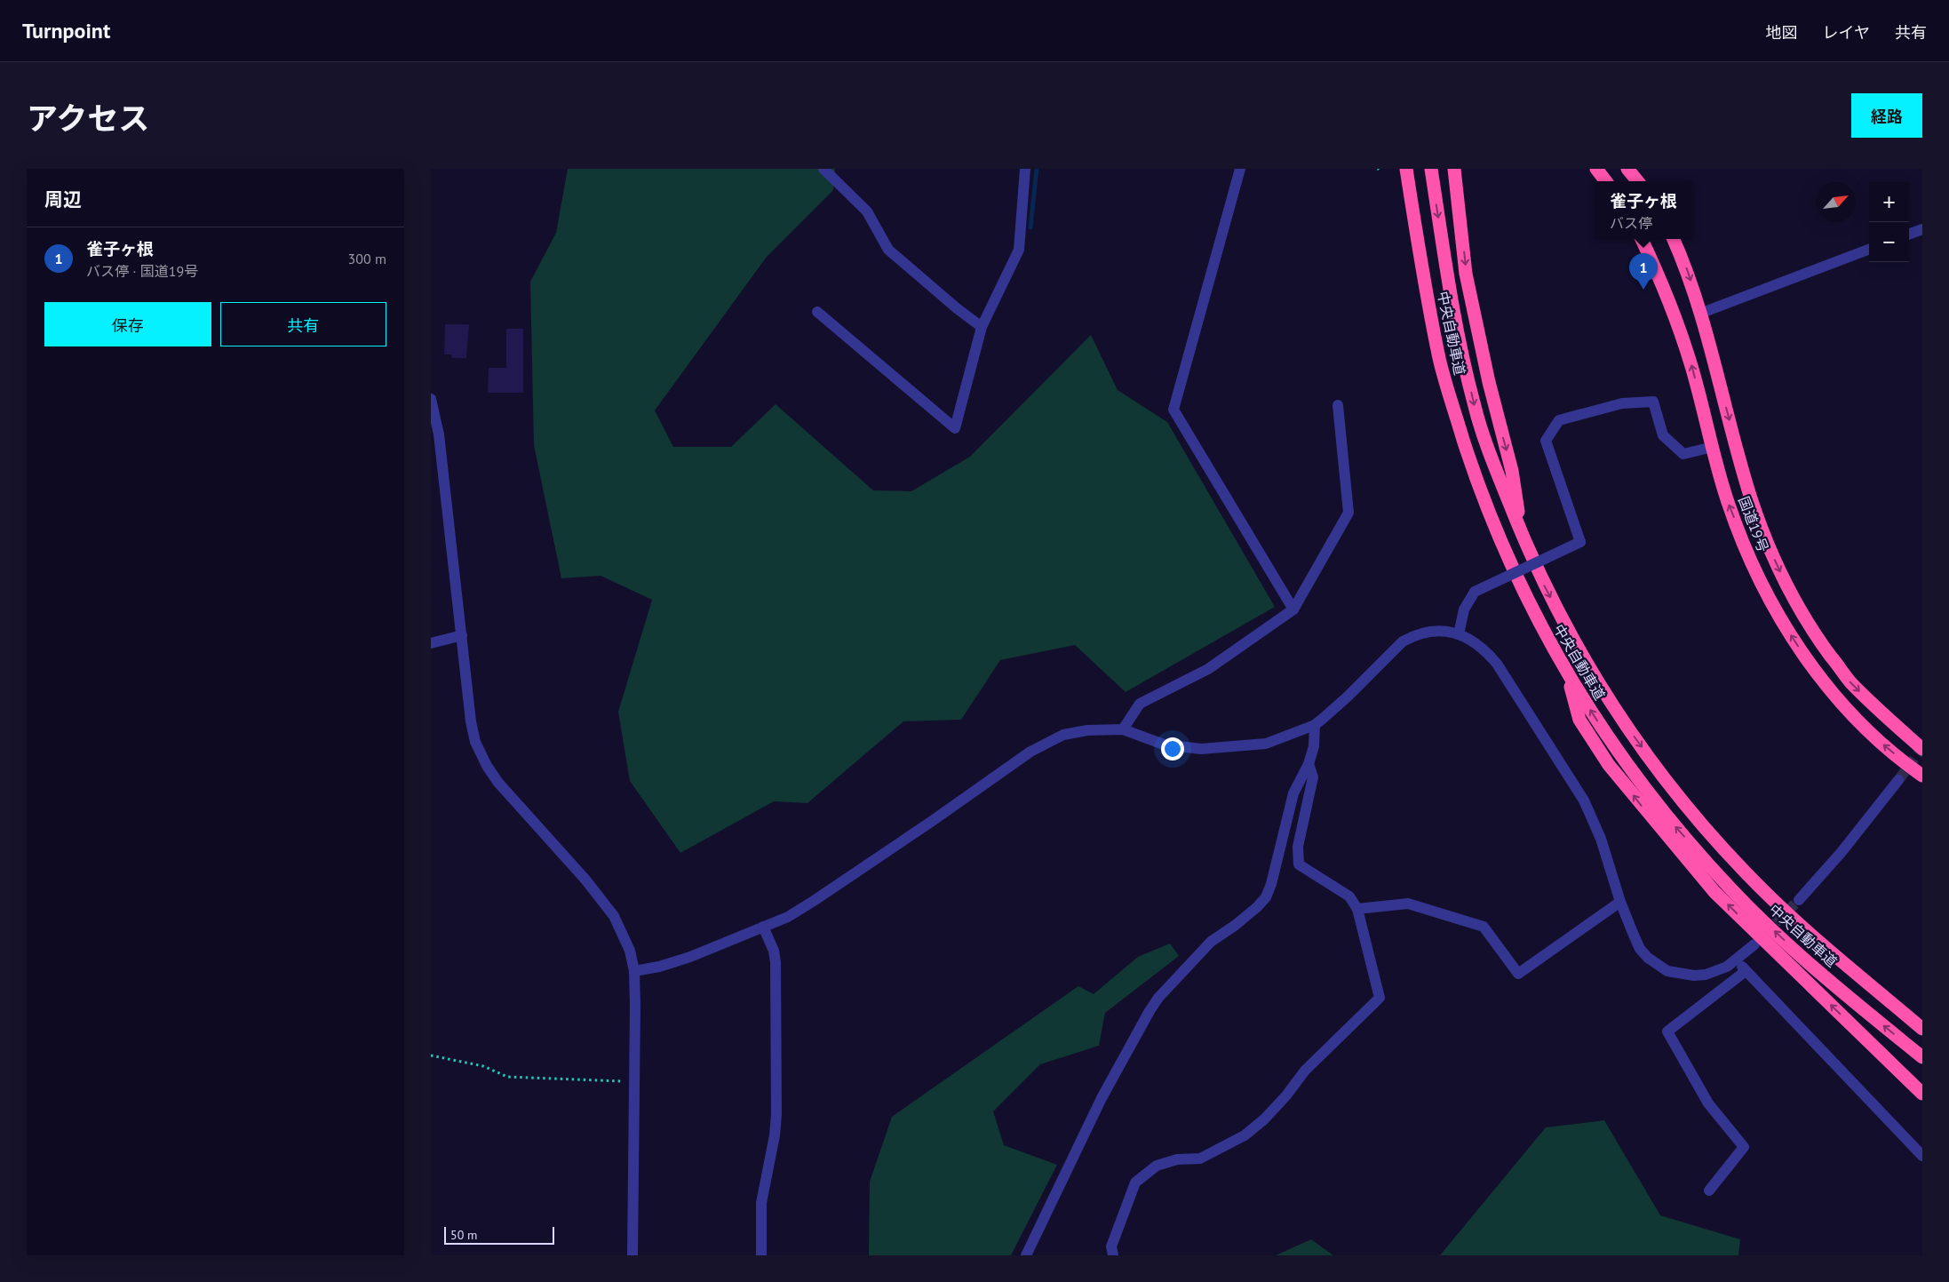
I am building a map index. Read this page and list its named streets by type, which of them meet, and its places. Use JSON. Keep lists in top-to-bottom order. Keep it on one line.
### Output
{"streets":{"highway":["中央自動車道","国道19号"]},"scale_bar":"50 m","north":"top right","page":{"header":"Turnpoint","nav":["地図","レイヤ","共有"],"title":"アクセス","buttons":["経路",["保存","共有"]],"heading":"周辺","popup":["雀子ヶ根","バス停"],"map_buttons":["+","−"],"list":[{"mark":"1","name":"雀子ヶ根","note":"バス停 · 国道19号","value":"300 m"}],"pins":"1","scale":"50 m"}}
